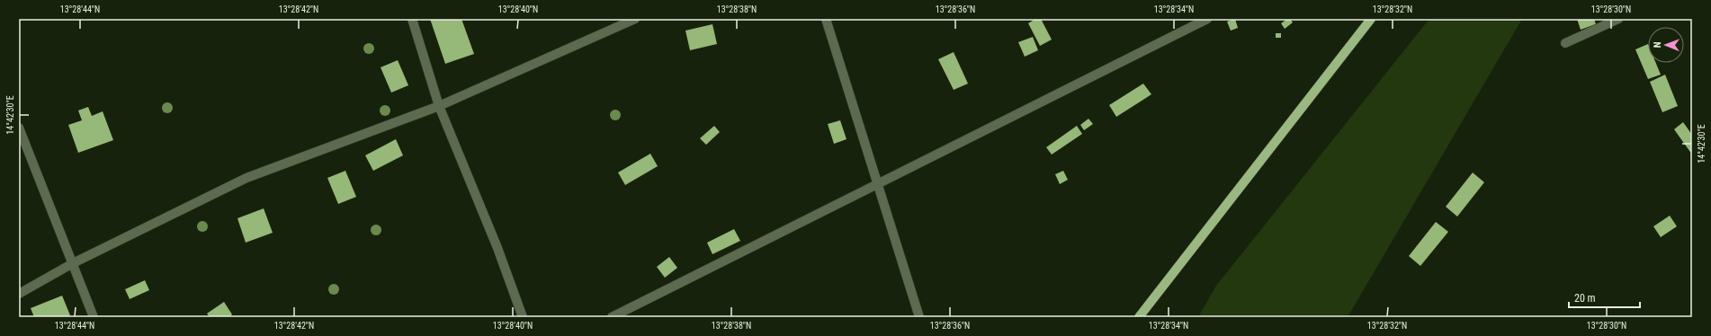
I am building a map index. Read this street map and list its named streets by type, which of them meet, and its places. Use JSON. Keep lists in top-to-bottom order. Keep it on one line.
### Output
{"scale_bar":"20 m","north":"left","coordinates":["13°28'44\"N","13°28'42\"N","13°28'40\"N","13°28'38\"N","13°28'36\"N","13°28'34\"N","13°28'32\"N","13°28'30\"N","14°42'30\"E"]}
